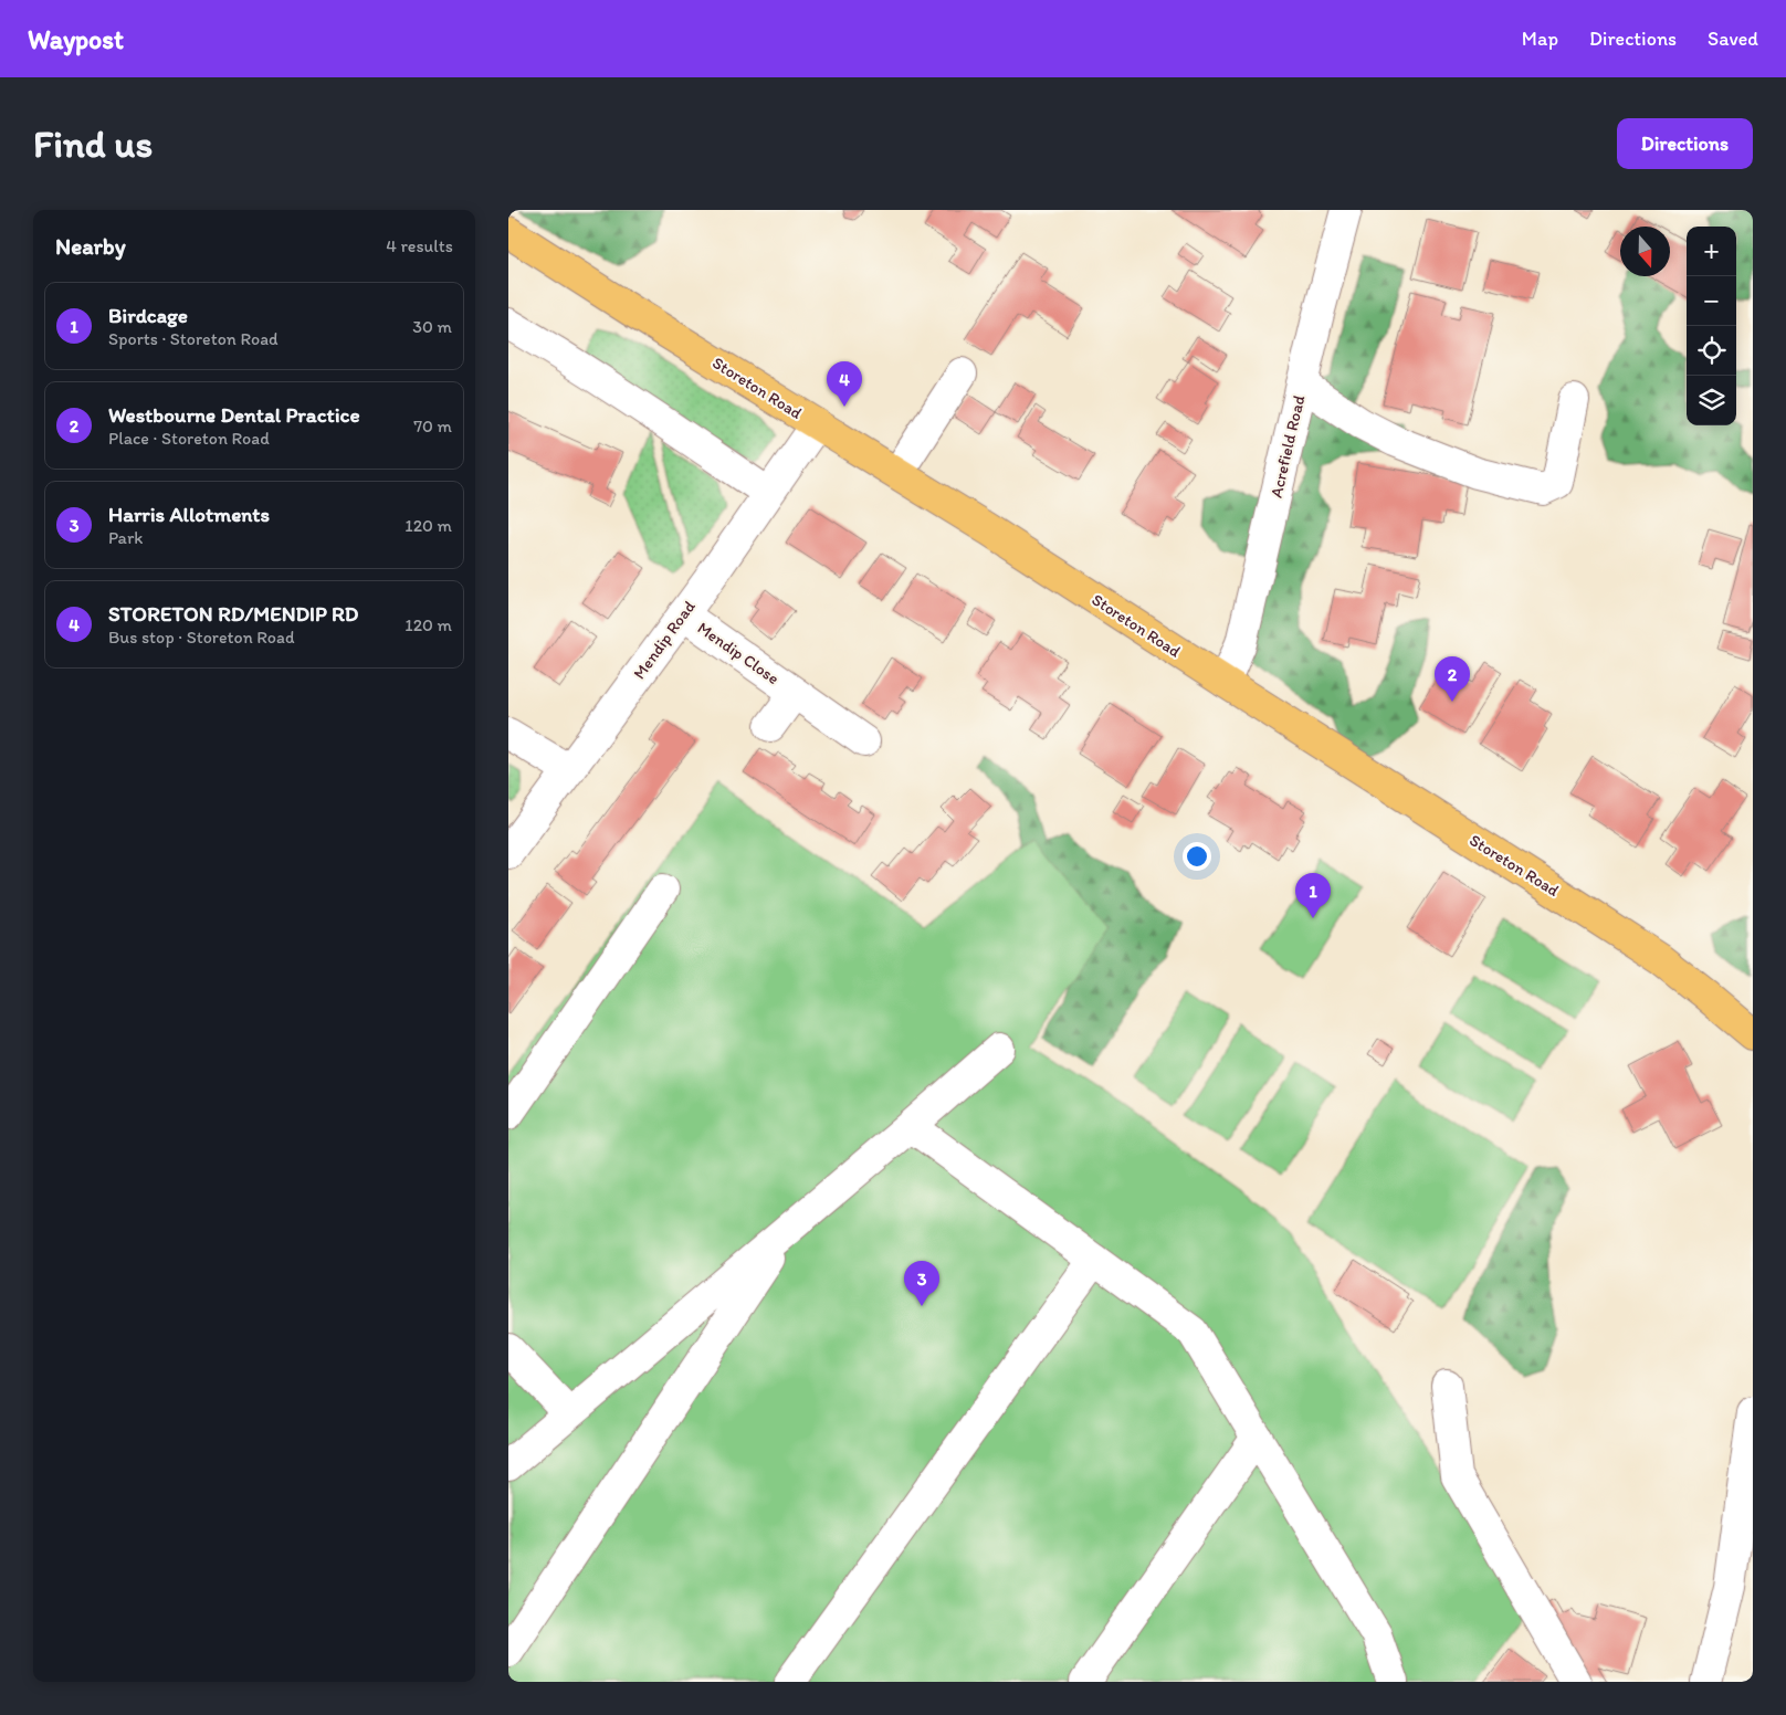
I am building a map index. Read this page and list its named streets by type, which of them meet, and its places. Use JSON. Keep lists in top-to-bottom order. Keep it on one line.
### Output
{"streets":{"main road":["Storeton Road"],"street":["Acrefield Road","Mendip Road","Mendip Close"]},"crossings":[["Storeton Road","Acrefield Road"],["Storeton Road","Mendip Road"],["Mendip Road","Mendip Close"]],"north":"bottom","page":{"header":"Waypost","nav":["Map","Directions","Saved"],"buttons":"Directions","title":"Find us","heading":["Nearby","4 results"],"map_buttons":["+","−"],"list":[{"mark":"1","name":"Birdcage","note":"Sports · Storeton Road","value":"30 m"},{"mark":"2","name":"Westbourne Dental Practice","note":"Place · Storeton Road","value":"70 m"},{"mark":"3","name":"Harris Allotments","note":"Park","value":"120 m"},{"mark":"4","name":"STORETON RD/MENDIP RD","note":"Bus stop · Storeton Road","value":"120 m"}],"pins":["4","2","1","3"]}}
